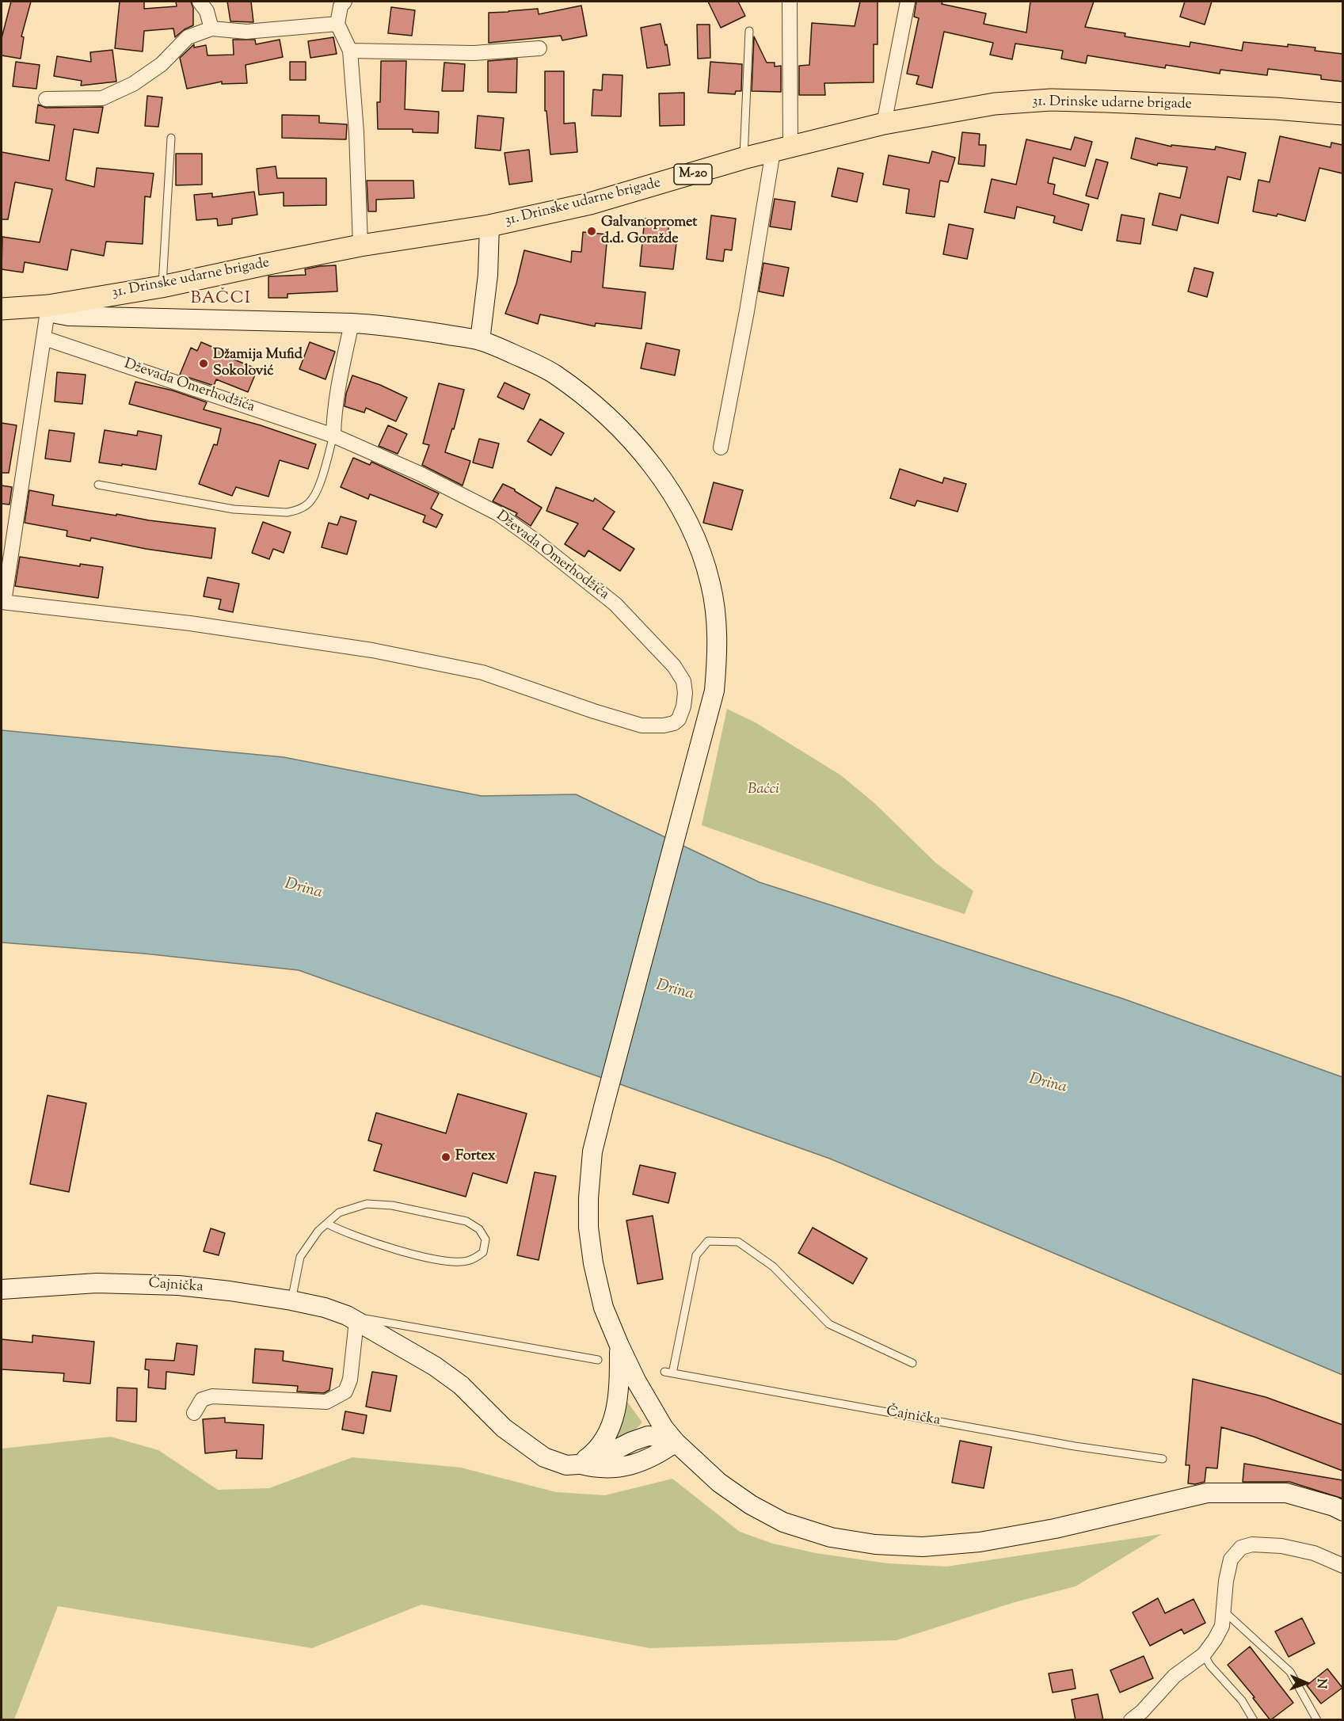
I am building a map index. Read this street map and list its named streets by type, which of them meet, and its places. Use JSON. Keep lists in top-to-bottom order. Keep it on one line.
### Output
{"streets":{"main road":["31. Drinske udarne brigade","M-20","Čajnička"],"street":["Dževada Omerhodžića"]},"crossings":[["31. Drinske udarne brigade","M-20"],["31. Drinske udarne brigade","Čajnička"]],"districts":["BAČCI"],"water":["Drina"],"parks":["Baćci"],"places":["Galvanopromet d.d. Goražde","Džamija Mufid Sokolović","Fortex"],"north":"right"}
